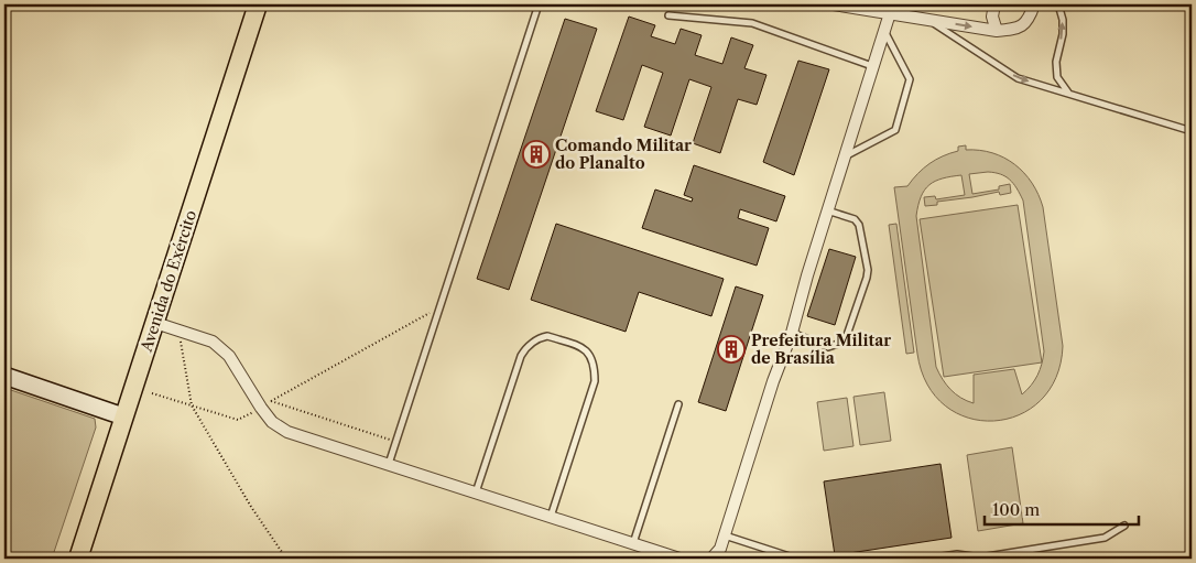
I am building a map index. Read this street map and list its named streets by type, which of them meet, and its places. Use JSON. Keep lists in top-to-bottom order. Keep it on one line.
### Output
{"streets":{"main road":["Avenida do Exército"]},"places":{"building":["Comando Militar do Planalto","Prefeitura Militar de Brasília"]},"scale_bar":"100 m"}
